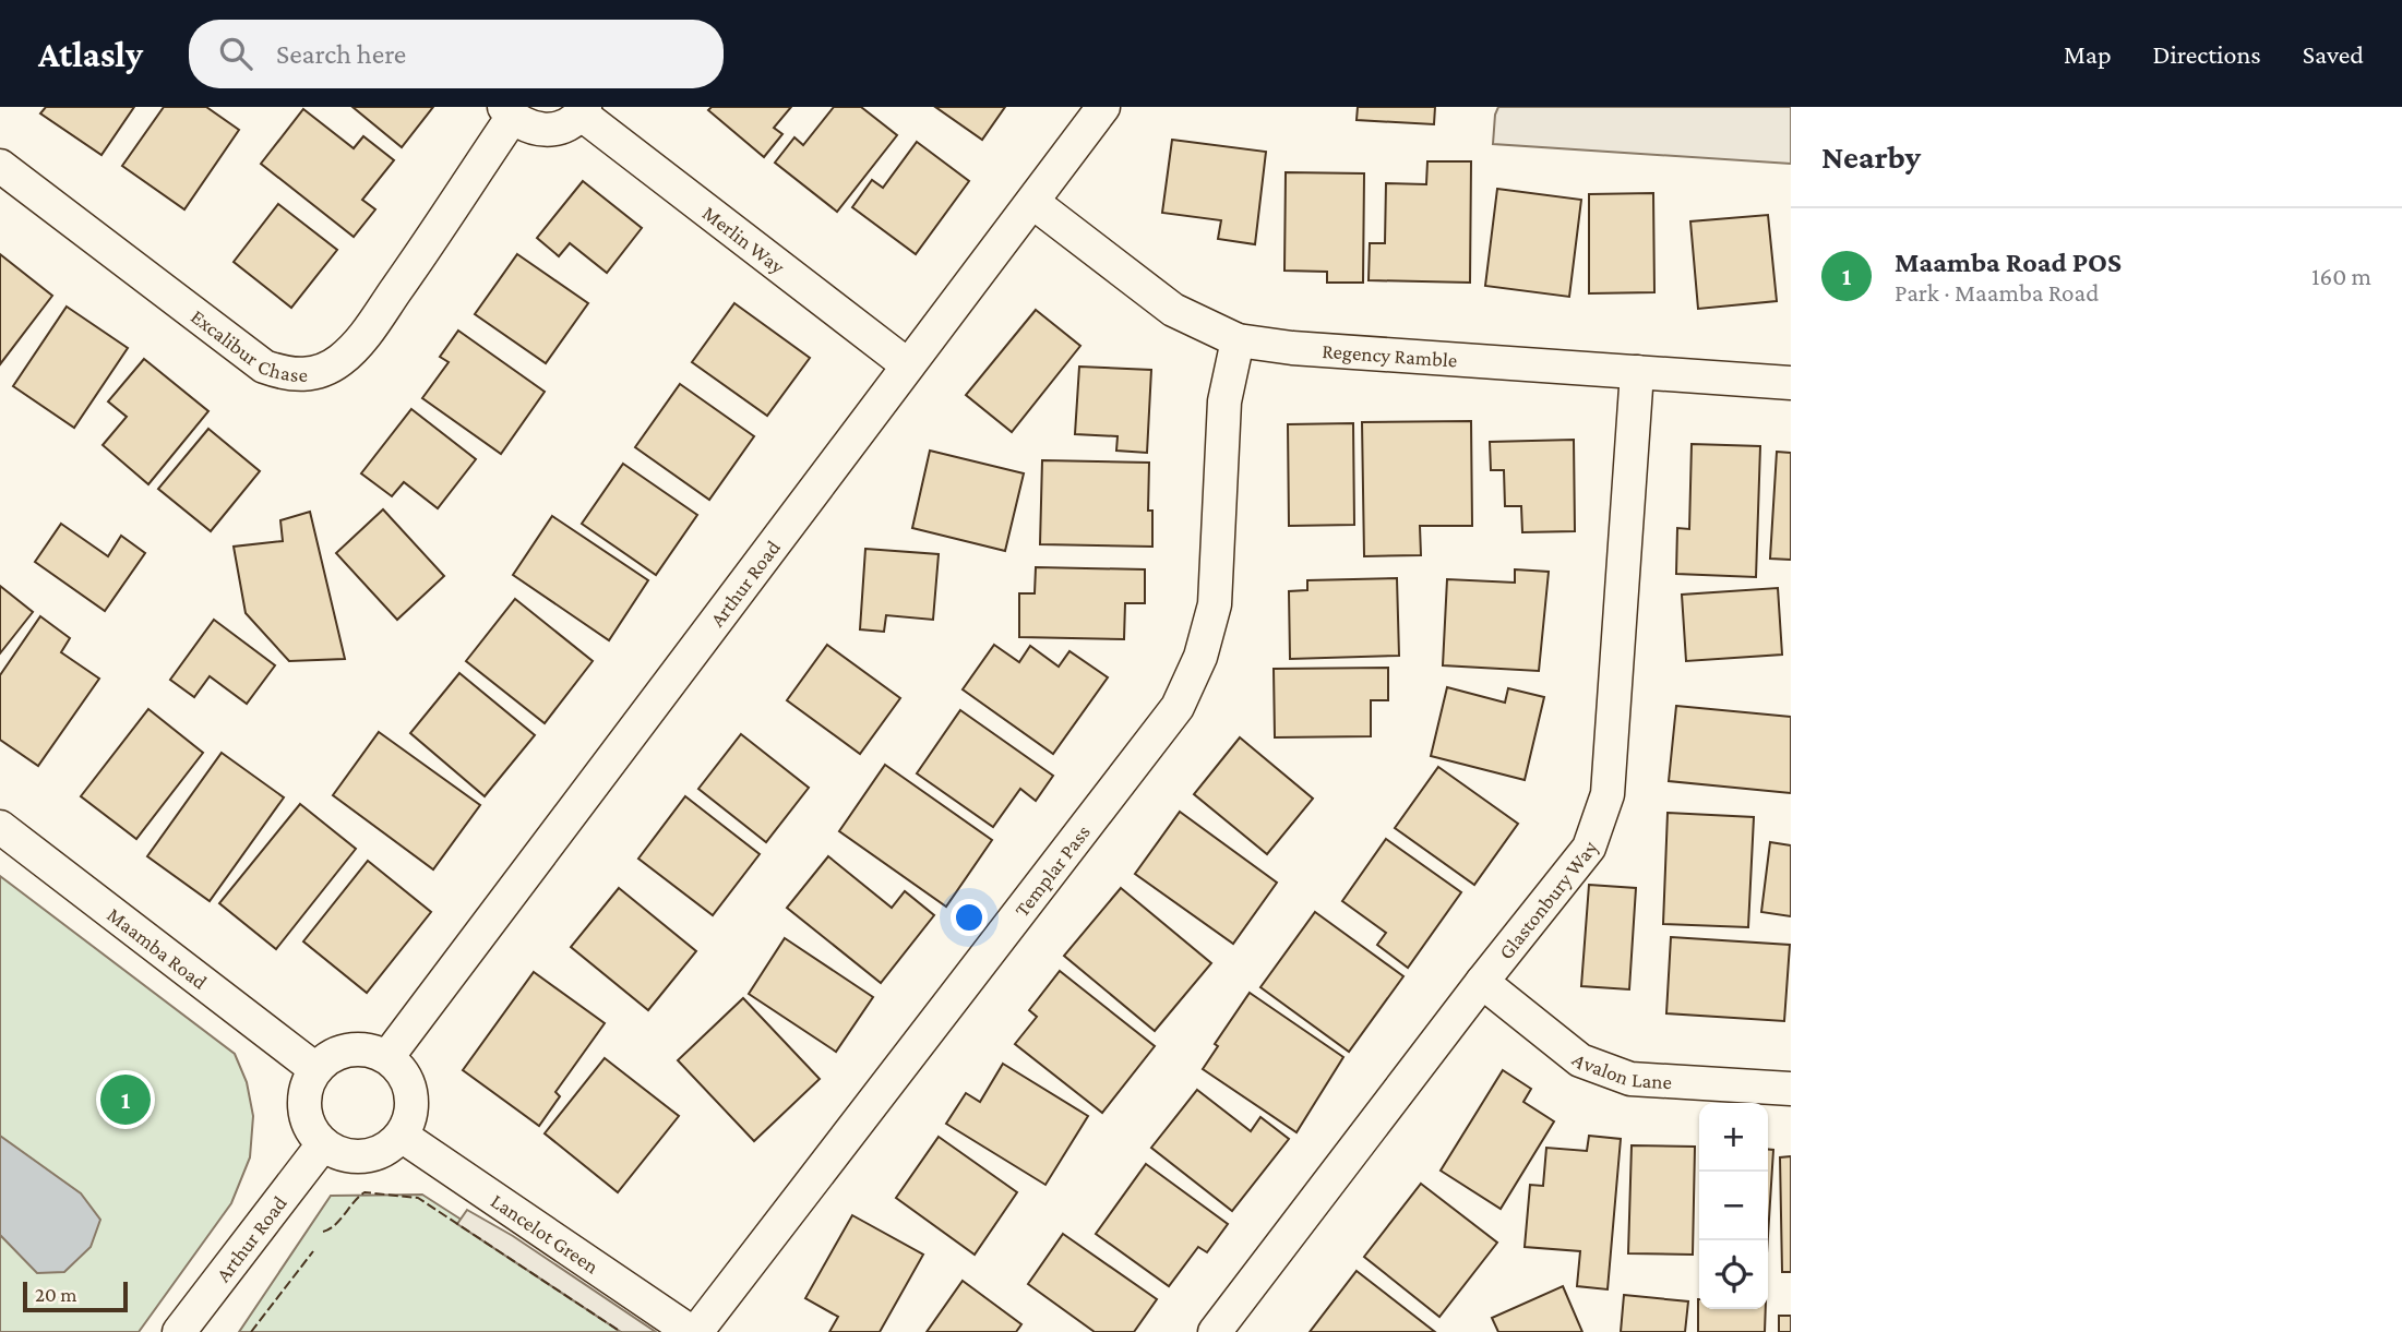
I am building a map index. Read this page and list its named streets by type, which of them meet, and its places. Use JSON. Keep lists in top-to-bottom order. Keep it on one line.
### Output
{"streets":{"street":["Merlin Way","Excalibur Chase","Regency Ramble","Arthur Road","Templar Pass","Glastonbury Way","Maamba Road","Avalon Lane","Lancelot Green"]},"crossings":[["Merlin Way","Arthur Road"],["Regency Ramble","Arthur Road"],["Regency Ramble","Templar Pass"],["Regency Ramble","Glastonbury Way"],["Arthur Road","Maamba Road"],["Arthur Road","Lancelot Green"],["Glastonbury Way","Avalon Lane"],["Maamba Road","Lancelot Green"]],"scale_bar":"20 m","page":{"header":"Atlasly","search":"Search here","nav":["Map","Directions","Saved"],"heading":"Nearby","list":[{"mark":"1","name":"Maamba Road POS","note":"Park · Maamba Road","value":"160 m"}],"pins":"1","map_buttons":["+","−"],"scale":"20 m"}}
